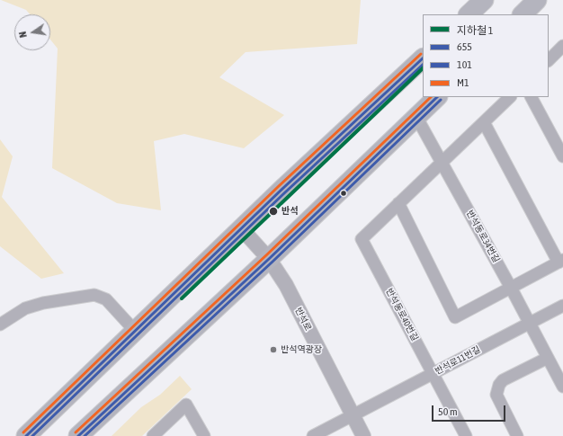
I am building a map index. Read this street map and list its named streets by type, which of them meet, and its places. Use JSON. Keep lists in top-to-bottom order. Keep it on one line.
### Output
{"streets":{"street":["반석동로34번길","반석동로40번길","반석로","반석로11번길"]},"crossings":[["반석동로34번길","반석동로40번길"],["반석동로34번길","반석로11번길"],["반석동로40번길","반석로11번길"],["반석로","반석로11번길"]],"places":["반석","반석역광장"],"lines":["transit line M1","transit line 655","transit line 101","metro line 1"],"legend":["지하철 1","655","101","M1"],"scale_bar":"50 m","north":"left"}
